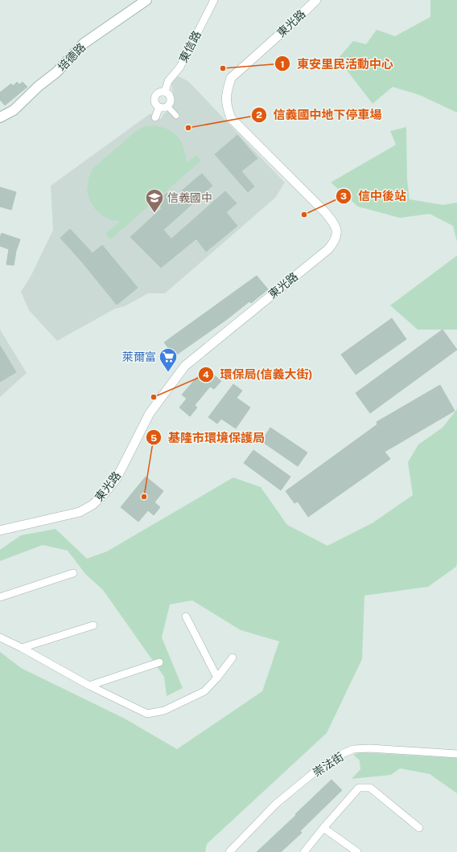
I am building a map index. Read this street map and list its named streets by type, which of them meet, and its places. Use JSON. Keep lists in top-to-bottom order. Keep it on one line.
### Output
{"streets":{"main road":["培德路"],"street":["東光路","東信路","崇法街"]},"places":{"other":["東安里民活動中心","信義國中地下停車場","信中後站","環保局(信義大街)","基隆市環境保護局"],"school or university":["信義國中"],"supermarket":["萊爾富"]}}
